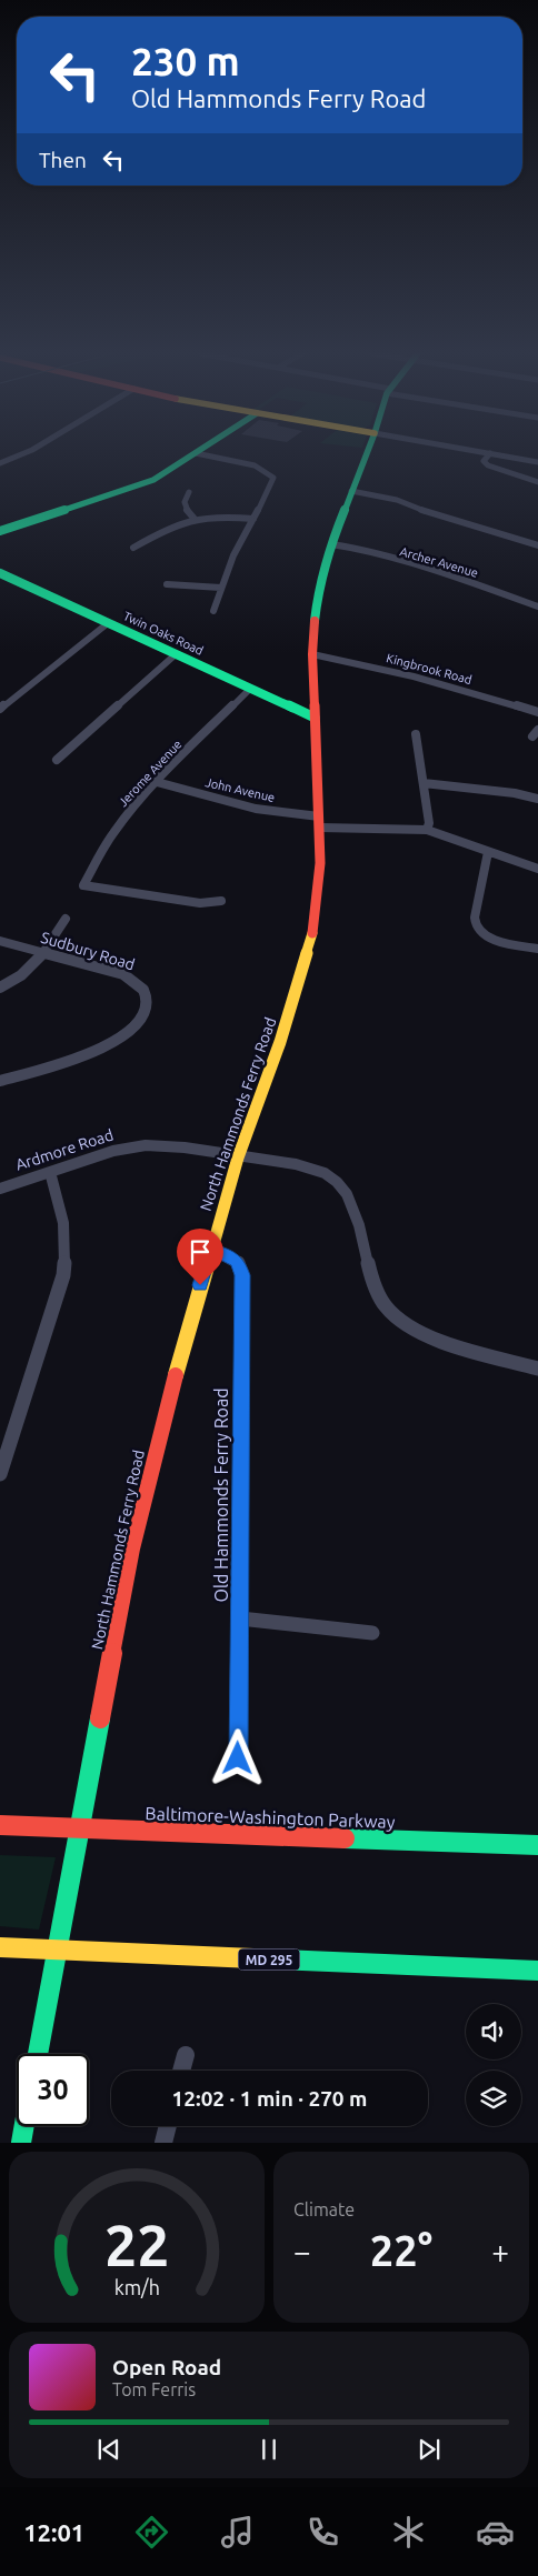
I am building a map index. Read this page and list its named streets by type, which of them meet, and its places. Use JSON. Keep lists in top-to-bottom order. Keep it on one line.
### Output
{"streets":{"main road":["Twin Oaks Road","North Hammonds Ferry Road","Baltimore-Washington Parkway","MD 295"],"street":["Archer Avenue","Kingbrook Road","Jerome Avenue","John Avenue","Sudbury Road","Ardmore Road","Old Hammonds Ferry Road"]},"crossings":[["Archer Avenue","North Hammonds Ferry Road"],["Twin Oaks Road","Jerome Avenue"],["Twin Oaks Road","North Hammonds Ferry Road"],["Kingbrook Road","North Hammonds Ferry Road"],["Jerome Avenue","John Avenue"],["John Avenue","North Hammonds Ferry Road"],["North Hammonds Ferry Road","Ardmore Road"],["North Hammonds Ferry Road","Old Hammonds Ferry Road"]],"page":{"turn":["230 m","Old Hammonds Ferry Road"],"then":"Then","limit":"30","trip":"12:02 · 1 min · 270 m","tile":"Climate","heat":["−","22°","+"],"song":["Open Road","Tom Ferris"],"tabs":"12:01","gauge":["22","km/h"]}}
